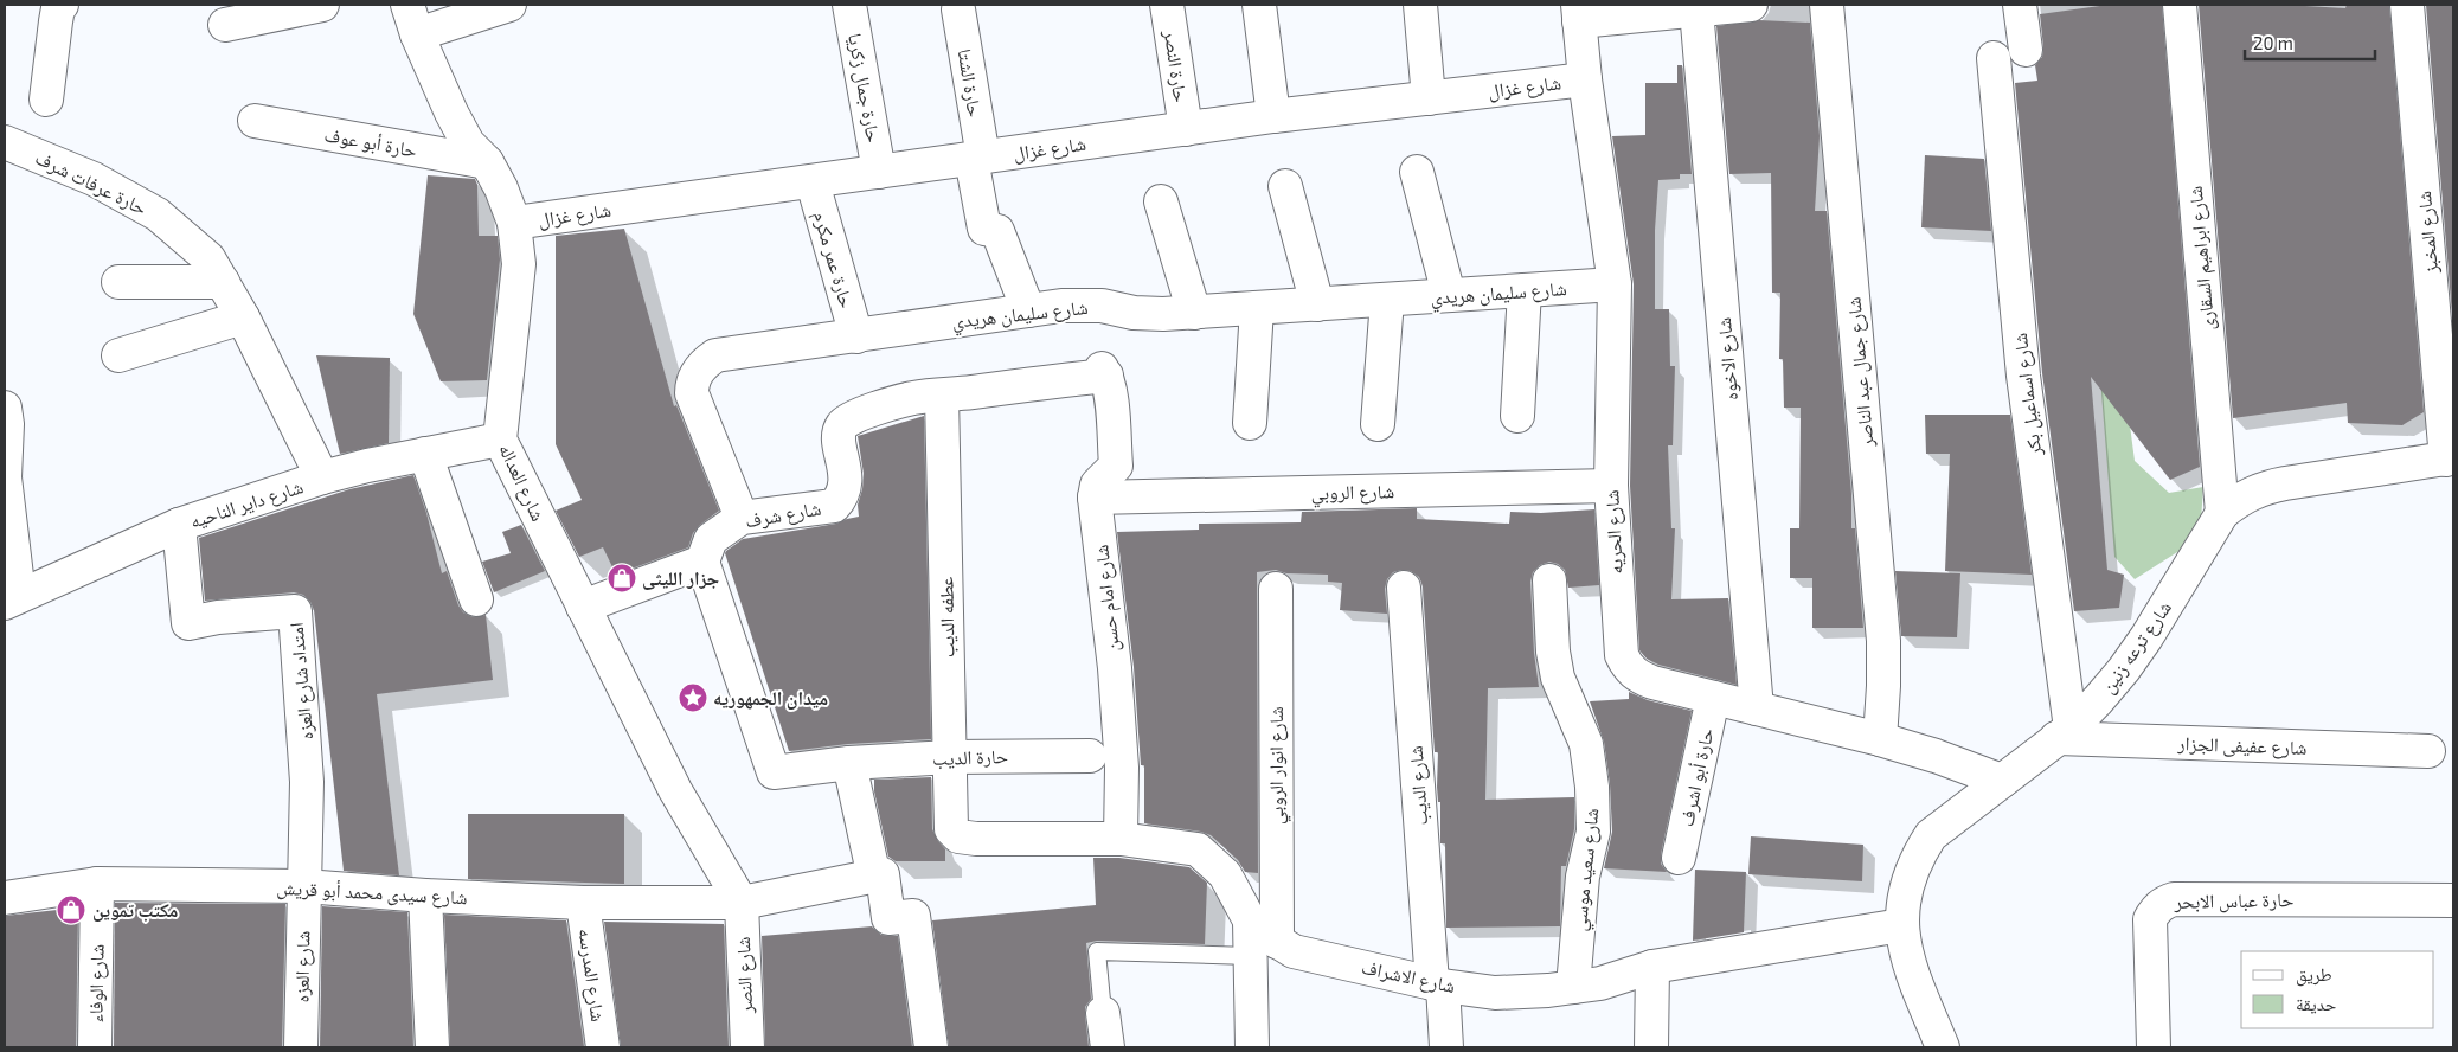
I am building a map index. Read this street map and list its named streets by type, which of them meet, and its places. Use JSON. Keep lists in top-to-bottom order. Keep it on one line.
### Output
{"streets":{"street":["حارة النصر","حارة الشتا","شارع غزال","حارة جمال زكريا","حارة أبو عوف","حارة عرفات شرف","شارع المخبز","شارع ابراهيم السقارى","حارة عمر مكرم","شارع سليمان هريدي","شارع الاخوه","شارع جمال عبد الناصر","شارع اسماعيل بكر","شارع العداله","شارع الروبي","شارع داير الناحيه","شارع شرف","شارع الحريه","شارع امام حسن","عطفه الديب","شارع ترعه زنين","امتداد شارع العزه","شارع عفيفى الجزار","حارة الديب","شارع انوار الروبي","حارة أبو اشرف","شارع الديب","شارع سعيد موسي","شارع سيدى محمد أبو قريش","حارة عباس الابحر","شارع العزه","شارع المدرسه","شارع النصر","شارع الاشراف","شارع الوفاء"]},"crossings":[["حارة النصر","شارع غزال"],["حارة الشتا","شارع غزال"],["حارة الشتا","شارع سليمان هريدي"],["شارع غزال","حارة جمال زكريا"],["شارع غزال","حارة عمر مكرم"],["شارع غزال","شارع العداله"],["شارع غزال","شارع الحريه"],["حارة أبو عوف","شارع العداله"],["حارة عرفات شرف","شارع داير الناحيه"],["شارع المخبز","شارع ترعه زنين"],["شارع ابراهيم السقارى","شارع ترعه زنين"],["حارة عمر مكرم","شارع سليمان هريدي"],["شارع سليمان هريدي","شارع شرف"],["شارع سليمان هريدي","شارع الحريه"],["شارع الاخوه","شارع الحريه"],["شارع جمال عبد الناصر","شارع الحريه"],["شارع اسماعيل بكر","شارع ترعه زنين"],["شارع اسماعيل بكر","شارع عفيفى الجزار"],["شارع العداله","شارع داير الناحيه"],["شارع العداله","شارع سيدى محمد أبو قريش"],["شارع العداله","شارع النصر"],["شارع الروبي","شارع شرف"],["شارع الروبي","شارع الحريه"],["شارع الروبي","شارع امام حسن"],["شارع داير الناحيه","امتداد شارع العزه"],["شارع شرف","شارع امام حسن"],["شارع شرف","عطفه الديب"],["شارع شرف","حارة الديب"],["شارع الحريه","شارع ترعه زنين"],["شارع الحريه","حارة أبو اشرف"],["شارع امام حسن","عطفه الديب"],["عطفه الديب","حارة الديب"],["شارع ترعه زنين","شارع عفيفى الجزار"],["شارع ترعه زنين","شارع الاشراف"],["امتداد شارع العزه","شارع سيدى محمد أبو قريش"],["امتداد شارع العزه","شارع العزه"],["شارع انوار الروبي","شارع الاشراف"],["شارع الديب","شارع الاشراف"],["شارع سعيد موسي","شارع الاشراف"],["شارع سيدى محمد أبو قريش","شارع العزه"],["شارع سيدى محمد أبو قريش","شارع المدرسه"],["شارع سيدى محمد أبو قريش","شارع النصر"],["شارع سيدى محمد أبو قريش","شارع الوفاء"]],"places":{"shop":["جزار الليثى","مكتب تموين"],"place":["ميدان الجمهوريه"]},"legend":["طريق","حديقة"],"scale_bar":"20 m"}
